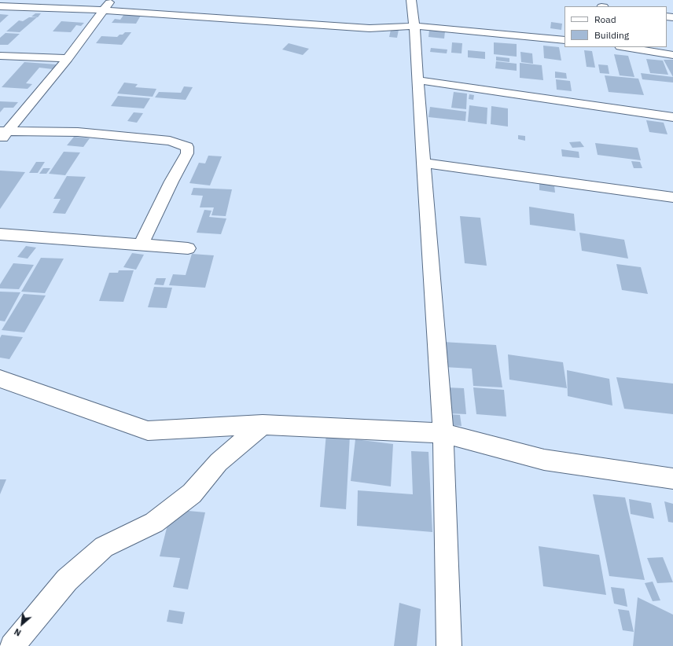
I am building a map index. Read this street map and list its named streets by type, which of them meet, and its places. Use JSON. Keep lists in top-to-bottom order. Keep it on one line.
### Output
{"legend":["Road","Building"],"north":"bottom left"}
